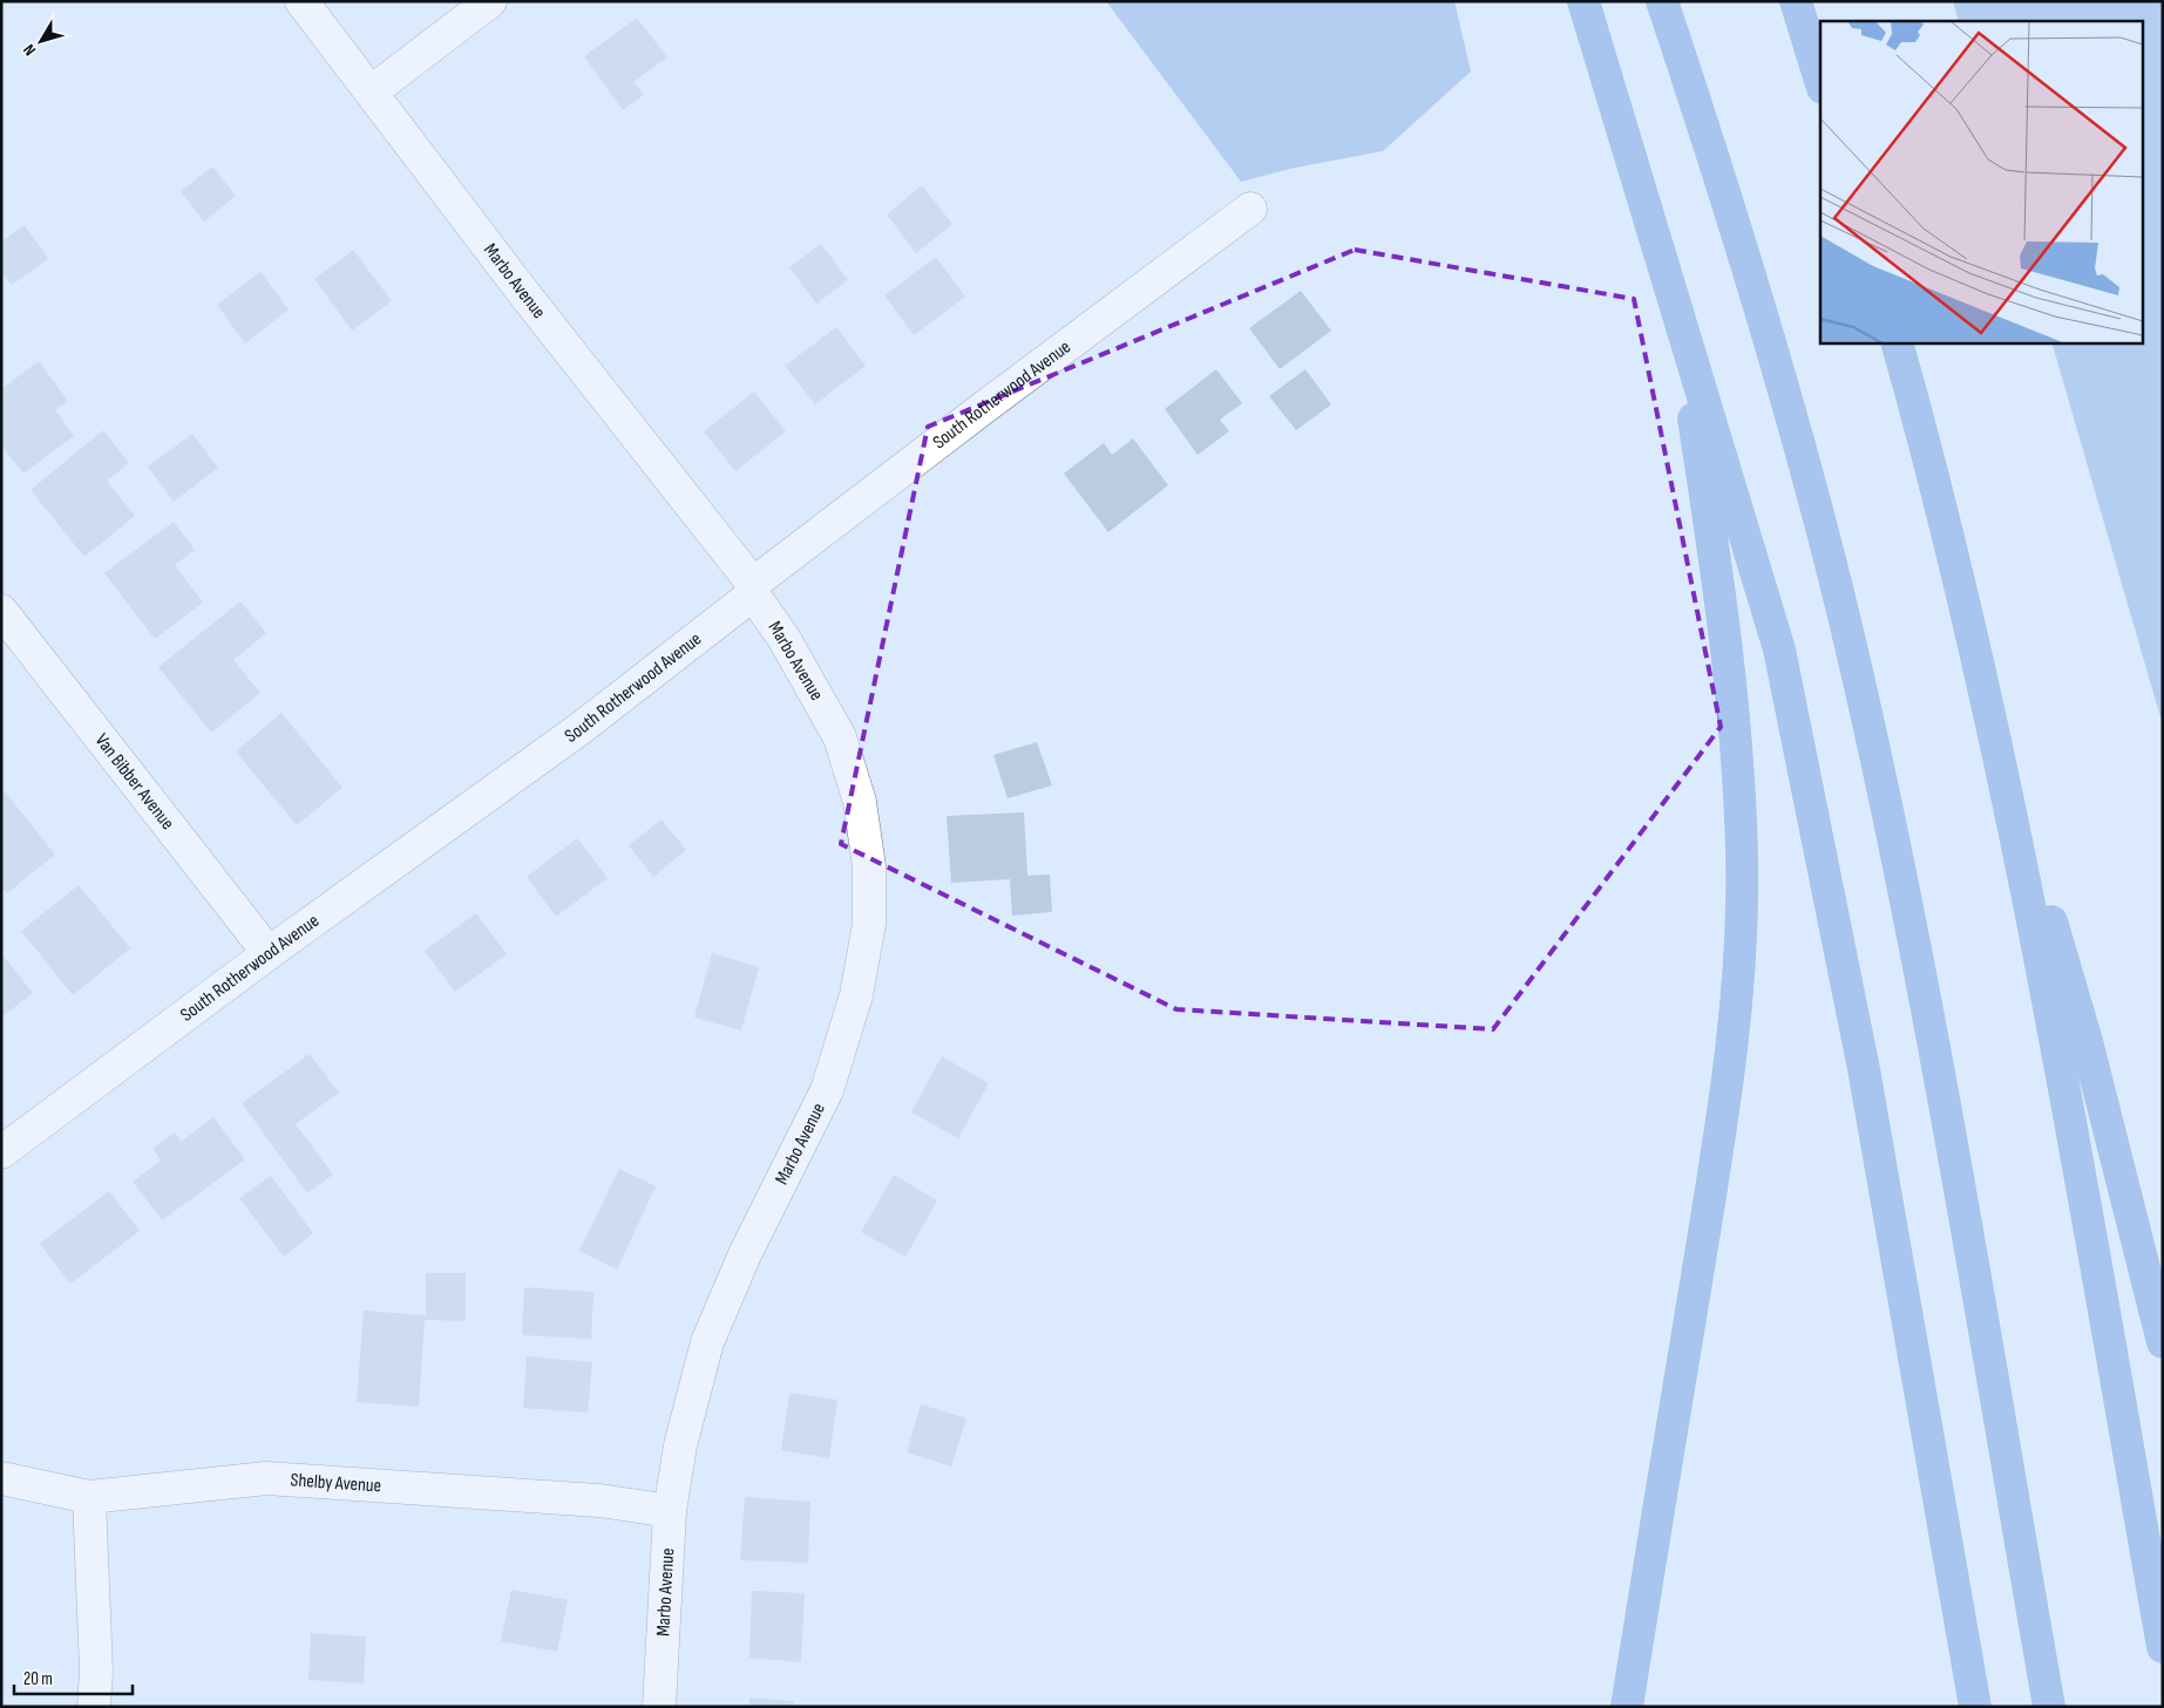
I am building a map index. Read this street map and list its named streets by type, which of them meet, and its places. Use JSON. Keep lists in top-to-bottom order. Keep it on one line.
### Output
{"streets":{"street":["Marbo Avenue","South Rotherwood Avenue","Van Bibber Avenue","Shelby Avenue"]},"crossings":[["Marbo Avenue","South Rotherwood Avenue"],["Marbo Avenue","Shelby Avenue"],["South Rotherwood Avenue","Van Bibber Avenue"]],"scale_bar":"20 m","north":"bottom left"}
